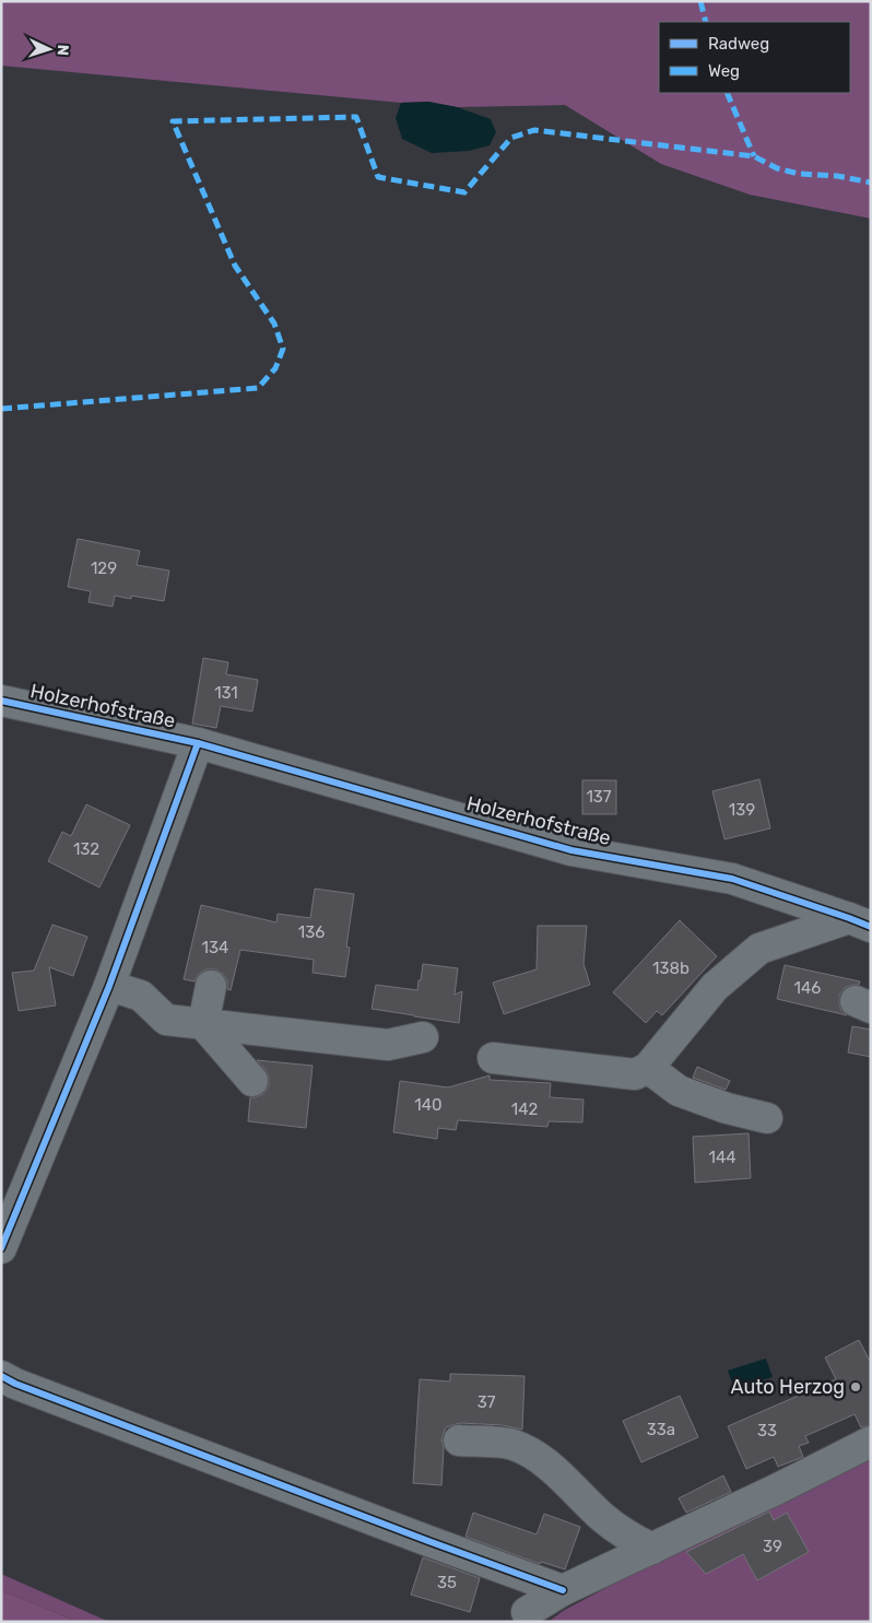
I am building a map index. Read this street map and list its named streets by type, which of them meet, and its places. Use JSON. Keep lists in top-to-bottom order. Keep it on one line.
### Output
{"streets":{"street":["Holzerhofstraße"]},"places":["Auto Herzog"],"house_numbers":["129","131","137","139","132","136","134","138b","146","140","142","144","37","33a","33","39","35"],"legend":["Radweg","Weg"],"north":"right"}
